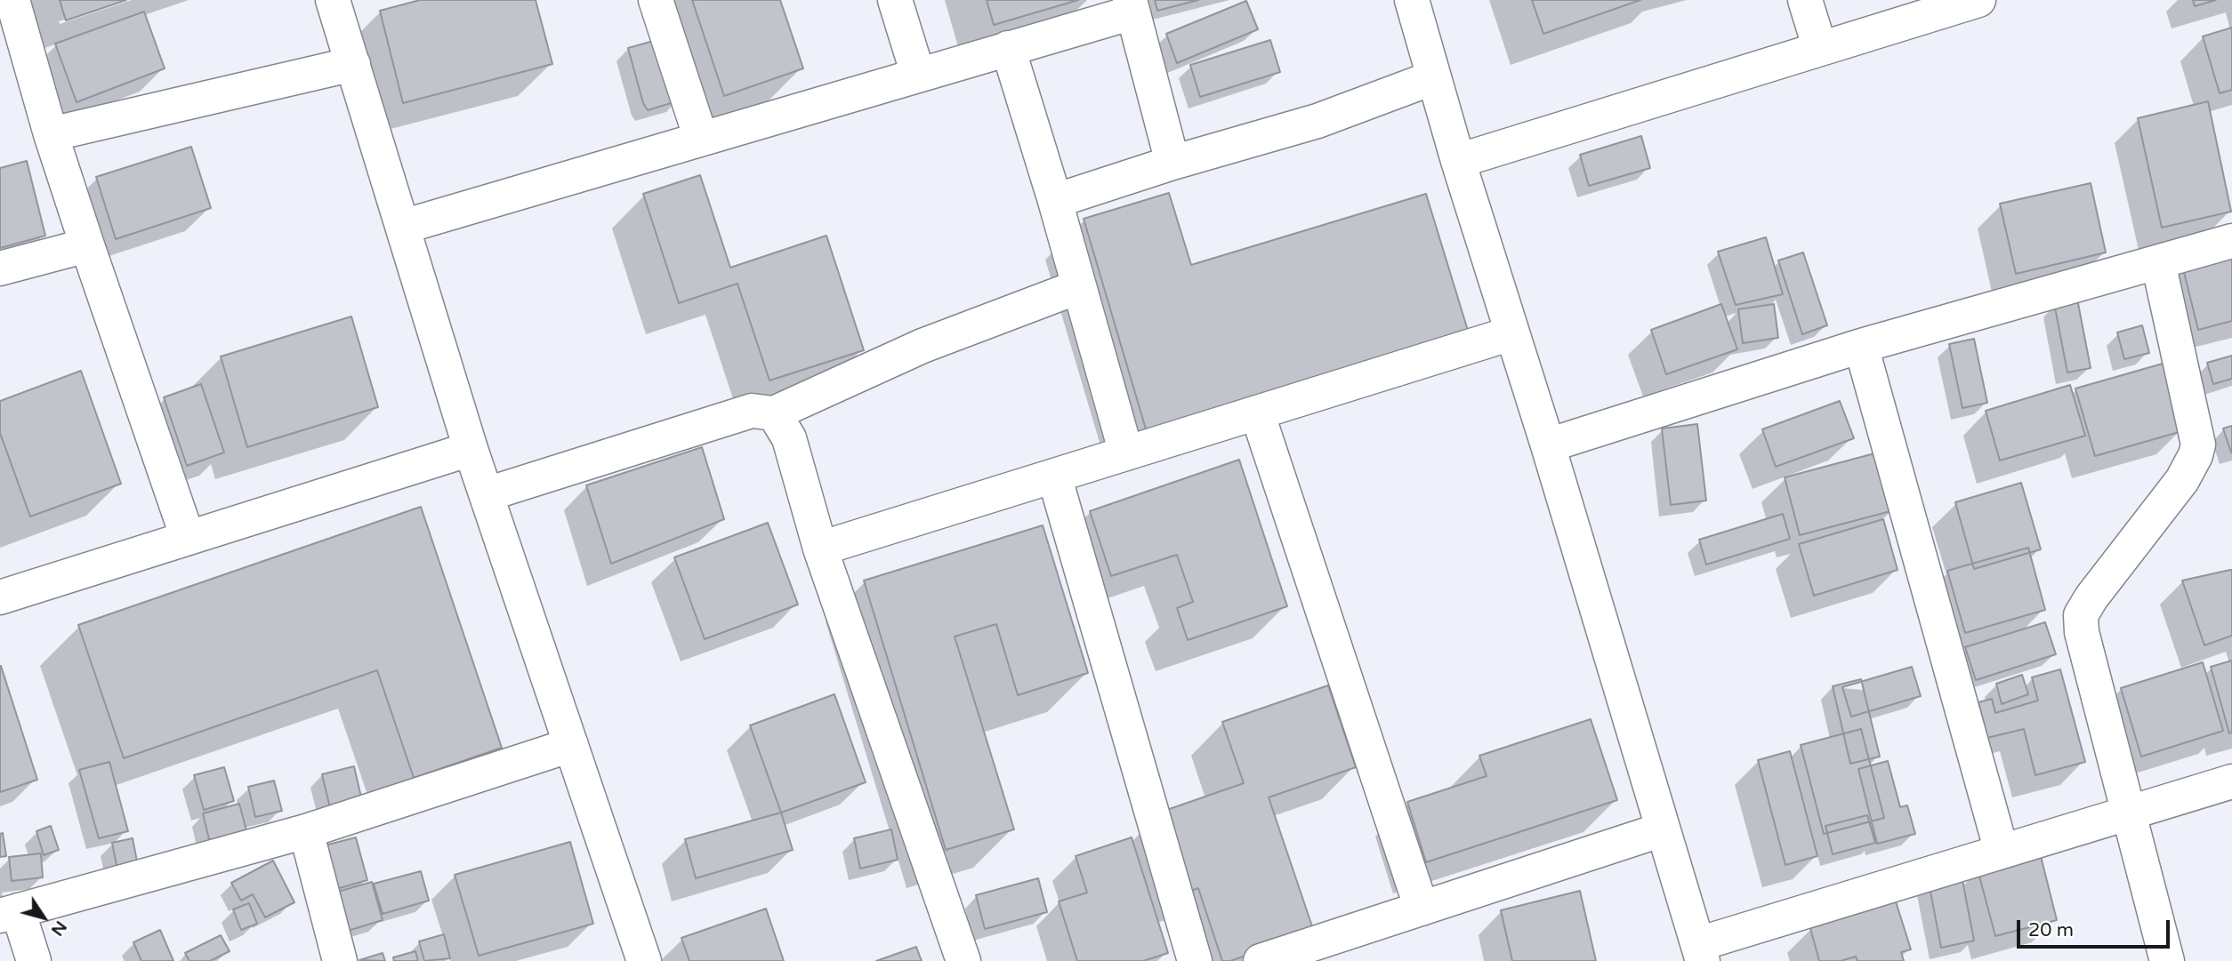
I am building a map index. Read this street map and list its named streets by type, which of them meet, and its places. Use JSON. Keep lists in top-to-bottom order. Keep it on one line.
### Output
{"scale_bar":"20 m","north":"bottom right"}
